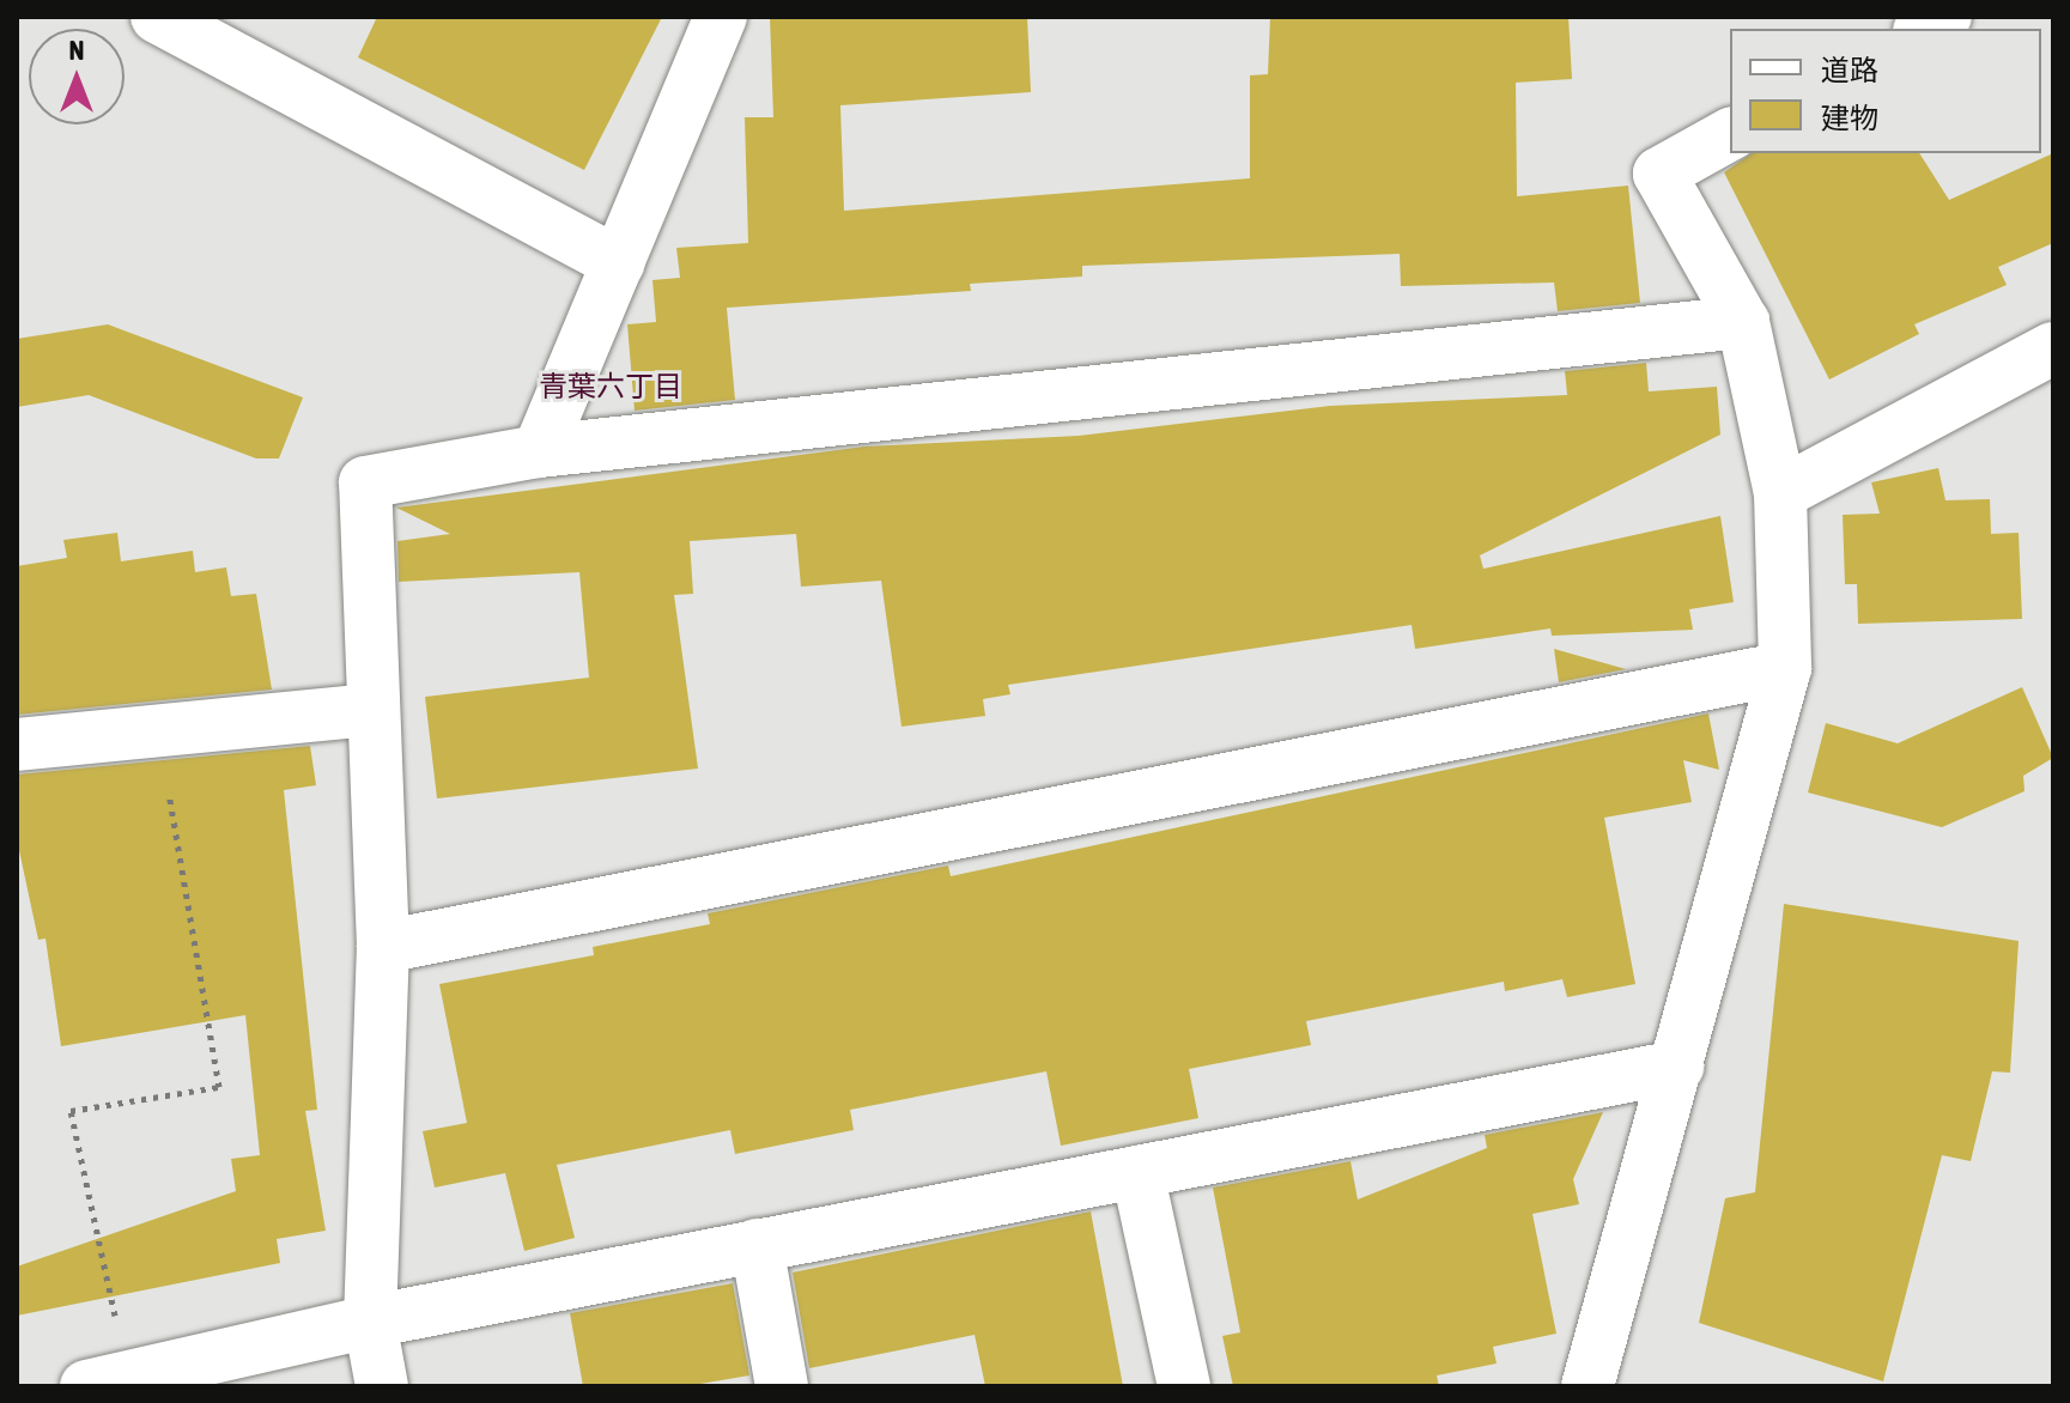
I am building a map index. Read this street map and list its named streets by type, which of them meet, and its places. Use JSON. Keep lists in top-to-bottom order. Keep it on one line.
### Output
{"districts":["青葉六丁目"],"legend":["道路","建物"],"north":"top"}
